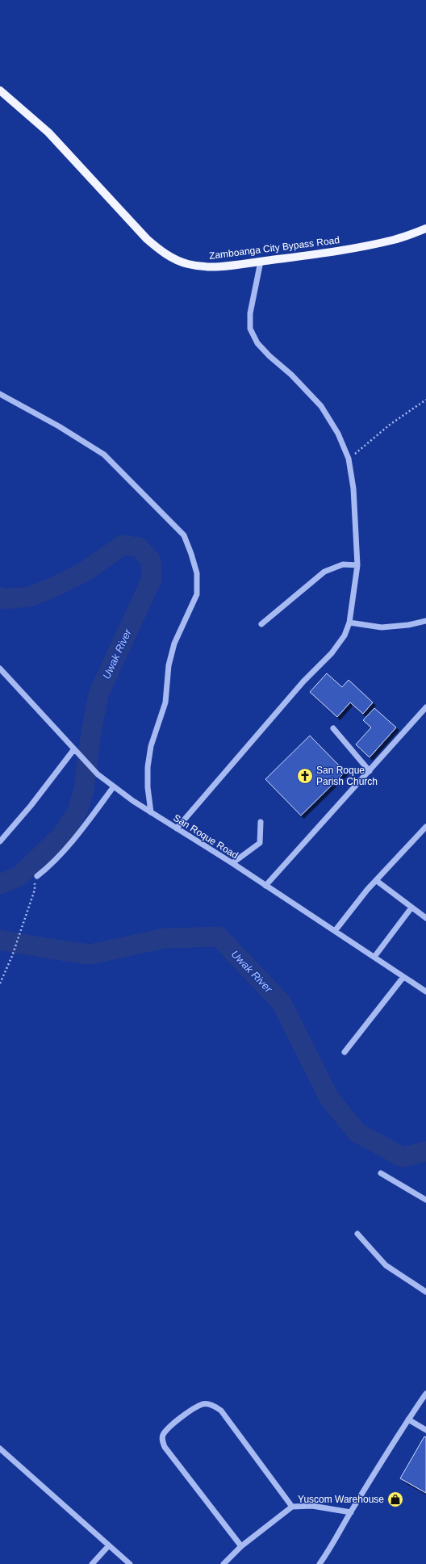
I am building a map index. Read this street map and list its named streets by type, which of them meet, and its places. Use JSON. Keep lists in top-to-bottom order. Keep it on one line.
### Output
{"streets":{"main road":["Zamboanga City Bypass Road"],"street":["San Roque Road"]},"water":["Uwak River"],"places":{"church":["San Roque Parish Church"],"shop":["Yuscom Warehouse"]}}
